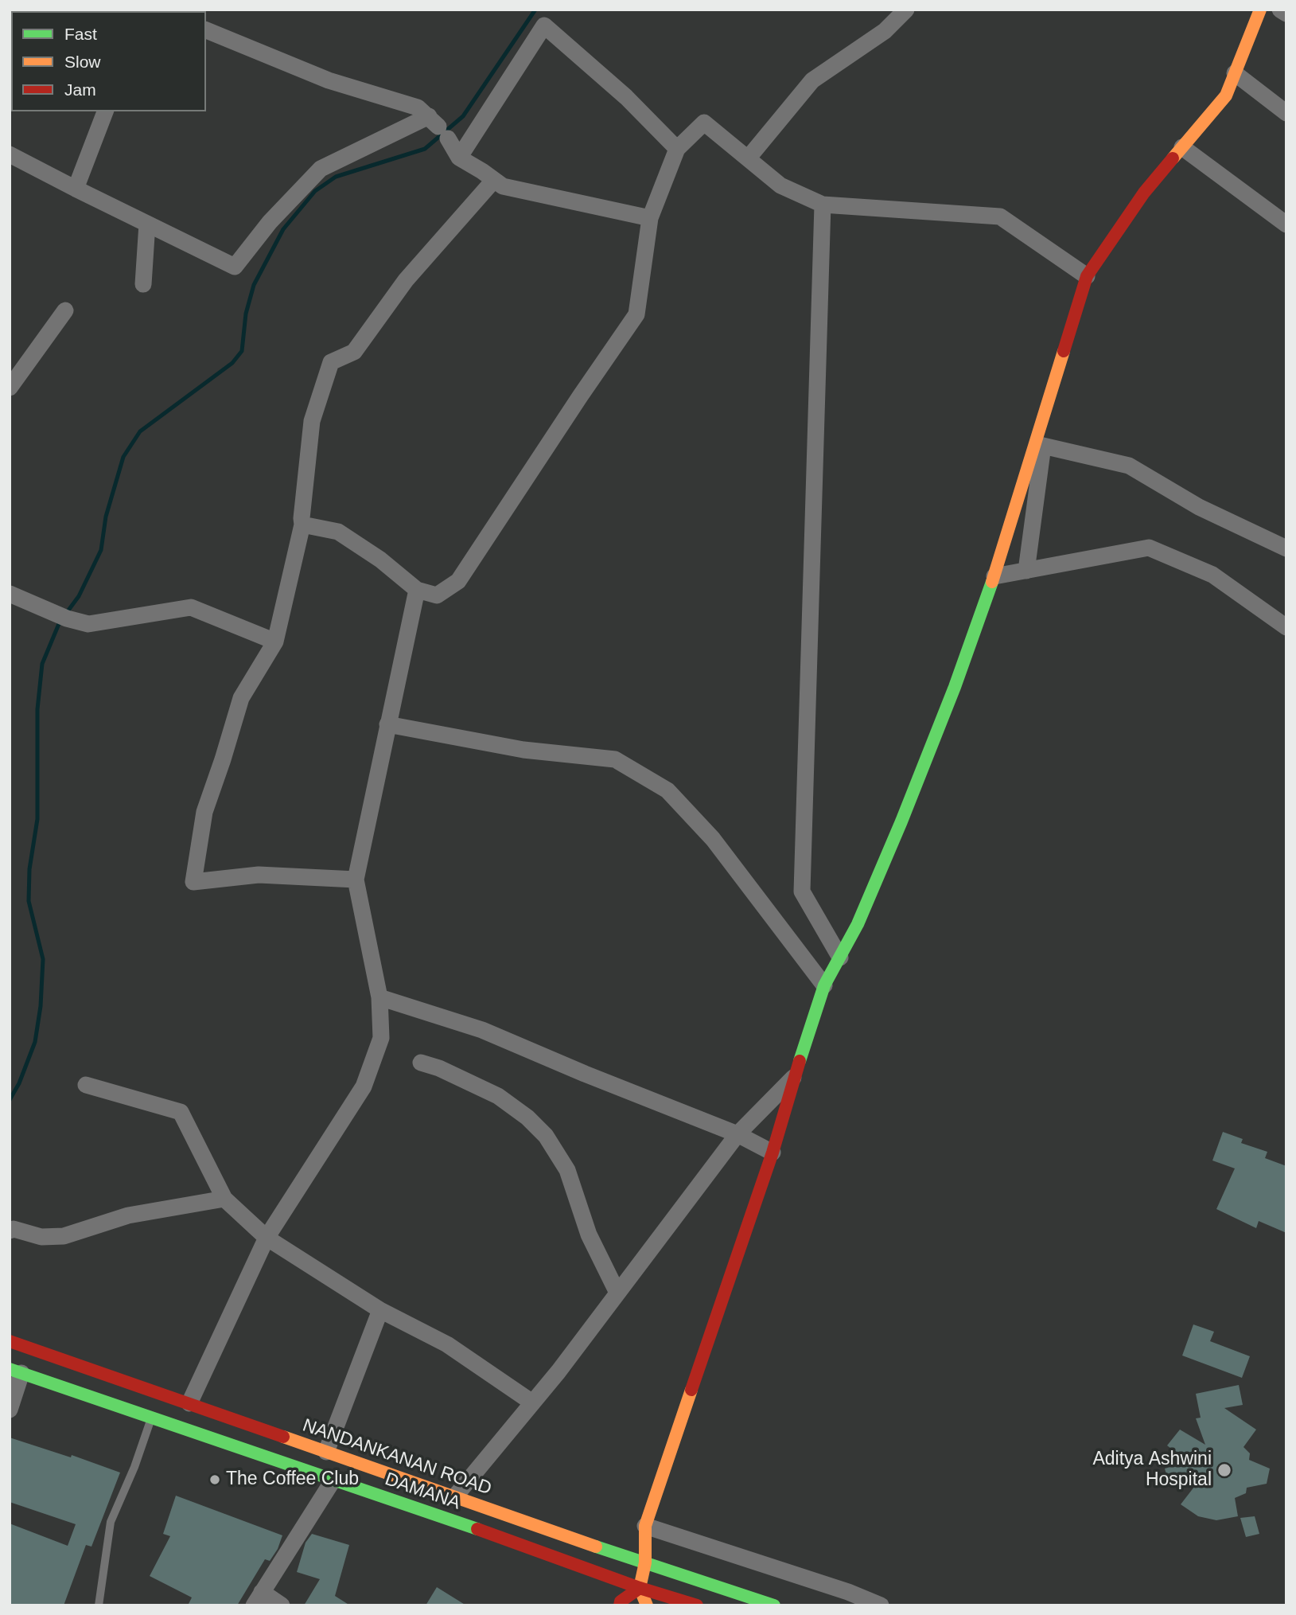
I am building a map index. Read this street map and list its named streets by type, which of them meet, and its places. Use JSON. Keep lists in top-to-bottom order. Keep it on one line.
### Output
{"streets":{"street":["NANDANKANAN ROAD","DAMANA"]},"places":["Aditya Ashwini Hospital","The Coffee Club"],"legend":["Fast","Slow","Jam"]}
